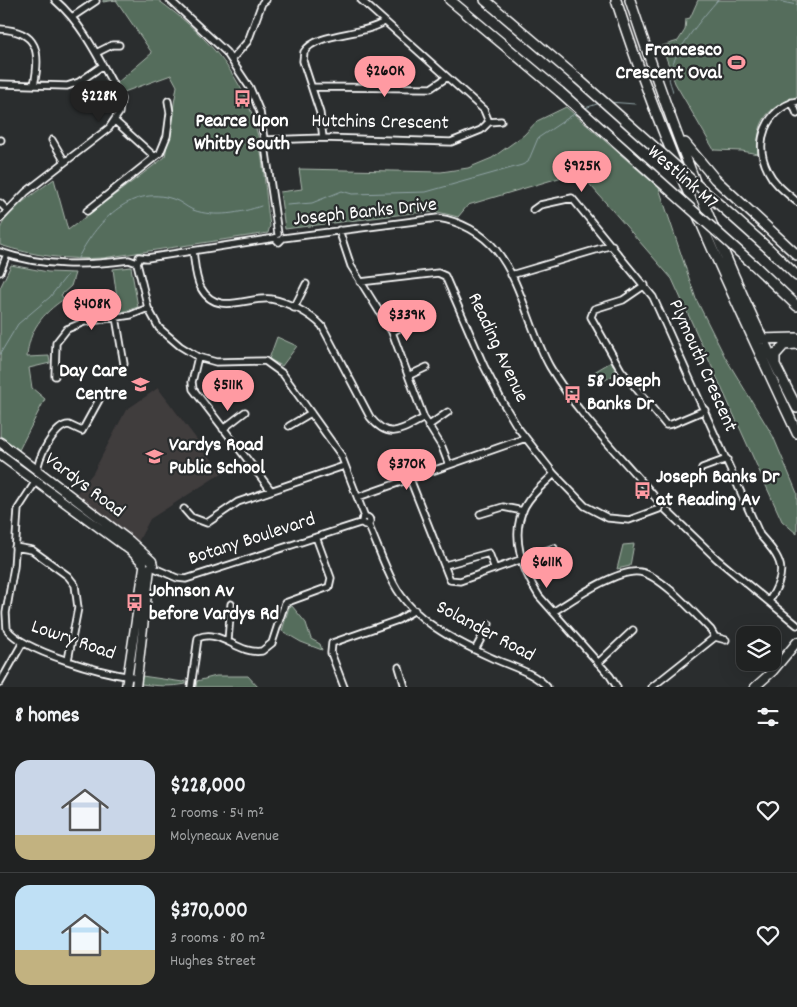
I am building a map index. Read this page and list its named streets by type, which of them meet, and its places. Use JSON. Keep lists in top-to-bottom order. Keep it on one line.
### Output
{"streets":{"highway":["Westlink M7"],"main road":["Vardys Road"],"street":["Hutchins Crescent","Joseph Banks Drive","Reading Avenue","Plymouth Crescent","Botany Boulevard","Solander Road","Lowry Road"]},"crossings":[["Joseph Banks Drive","Reading Avenue"],["Joseph Banks Drive","Plymouth Crescent"],["Joseph Banks Drive","Solander Road"],["Vardys Road","Botany Boulevard"],["Vardys Road","Lowry Road"],["Botany Boulevard","Solander Road"]],"places":{"sports":["Francesco Crescent Oval"],"bus stop":["Pearce Upon Whitby South","58 Joseph Banks Dr","Joseph Banks Dr at Reading Av","Johnson Av before Vardys Rd"],"school or university":["Day Care Centre","Vardys Road Public School"]},"page":{"price":["$260K","$228K","$925K","$408K","$339K","$511K","$370K","$611K"],"heading":"8 homes","list":[{"name":"$228,000","note":"2 rooms · 54 m² · Molyneaux Avenue"},{"name":"$370,000","note":"3 rooms · 80 m² · Hughes Street"}]}}
